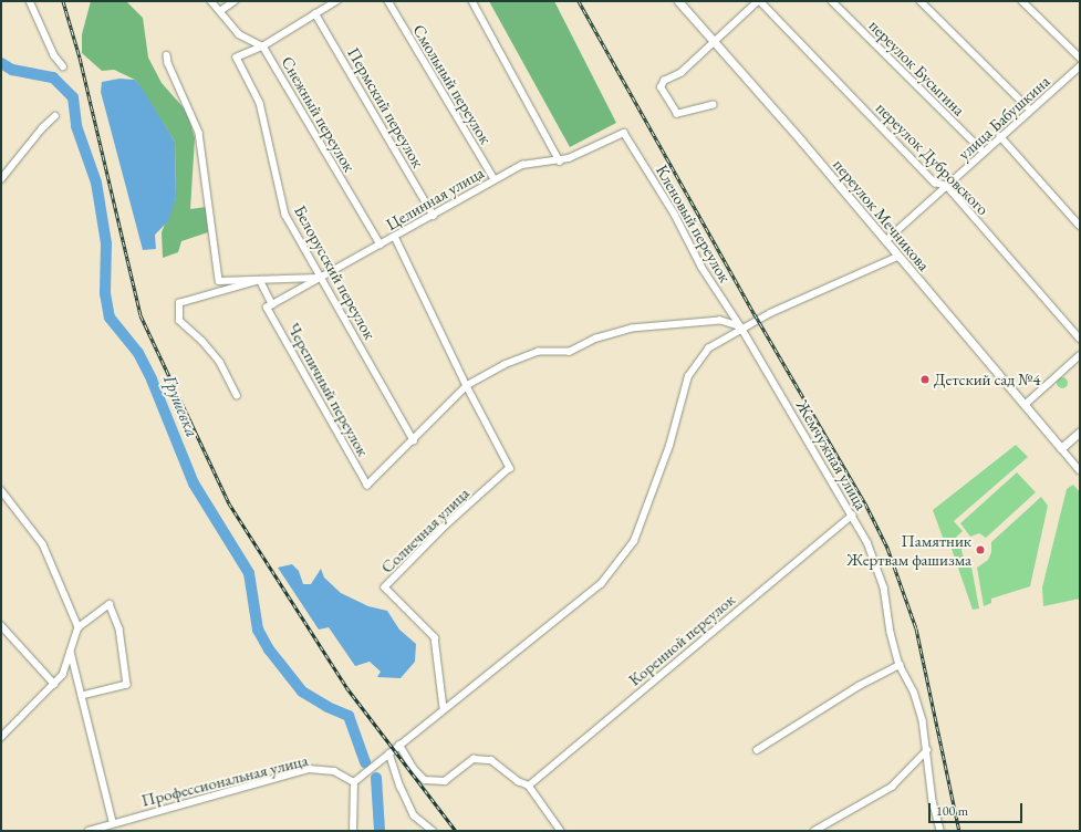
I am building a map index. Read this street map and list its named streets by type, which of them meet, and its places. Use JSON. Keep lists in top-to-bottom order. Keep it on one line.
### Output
{"streets":{"street":["переулок Бусыгина","Смольный переулок","Пермский переулок","Снежный переулок","улица Бабушкина","переулок Дубровского","Целинная улица","переулок Мечникова","Кленовый переулок","Белорусский переулок","Черепичный переулок","Жемчужная улица","Солнечная улица","Коренной переулок","Профессиональная улица"]},"crossings":[["переулок Бусыгина","улица Бабушкина"],["Смольный переулок","Целинная улица"],["Пермский переулок","Целинная улица"],["Снежный переулок","Целинная улица"],["Снежный переулок","Белорусский переулок"],["улица Бабушкина","переулок Дубровского"],["улица Бабушкина","переулок Мечникова"],["Целинная улица","Кленовый переулок"],["Целинная улица","Белорусский переулок"],["Целинная улица","Черепичный переулок"],["Кленовый переулок","Жемчужная улица"],["Белорусский переулок","Черепичный переулок"],["Жемчужная улица","Коренной переулок"]],"water":["Грушевка"],"places":["Детский сад №4","Памятник Жертвам фашизма"],"scale_bar":"100 m"}
